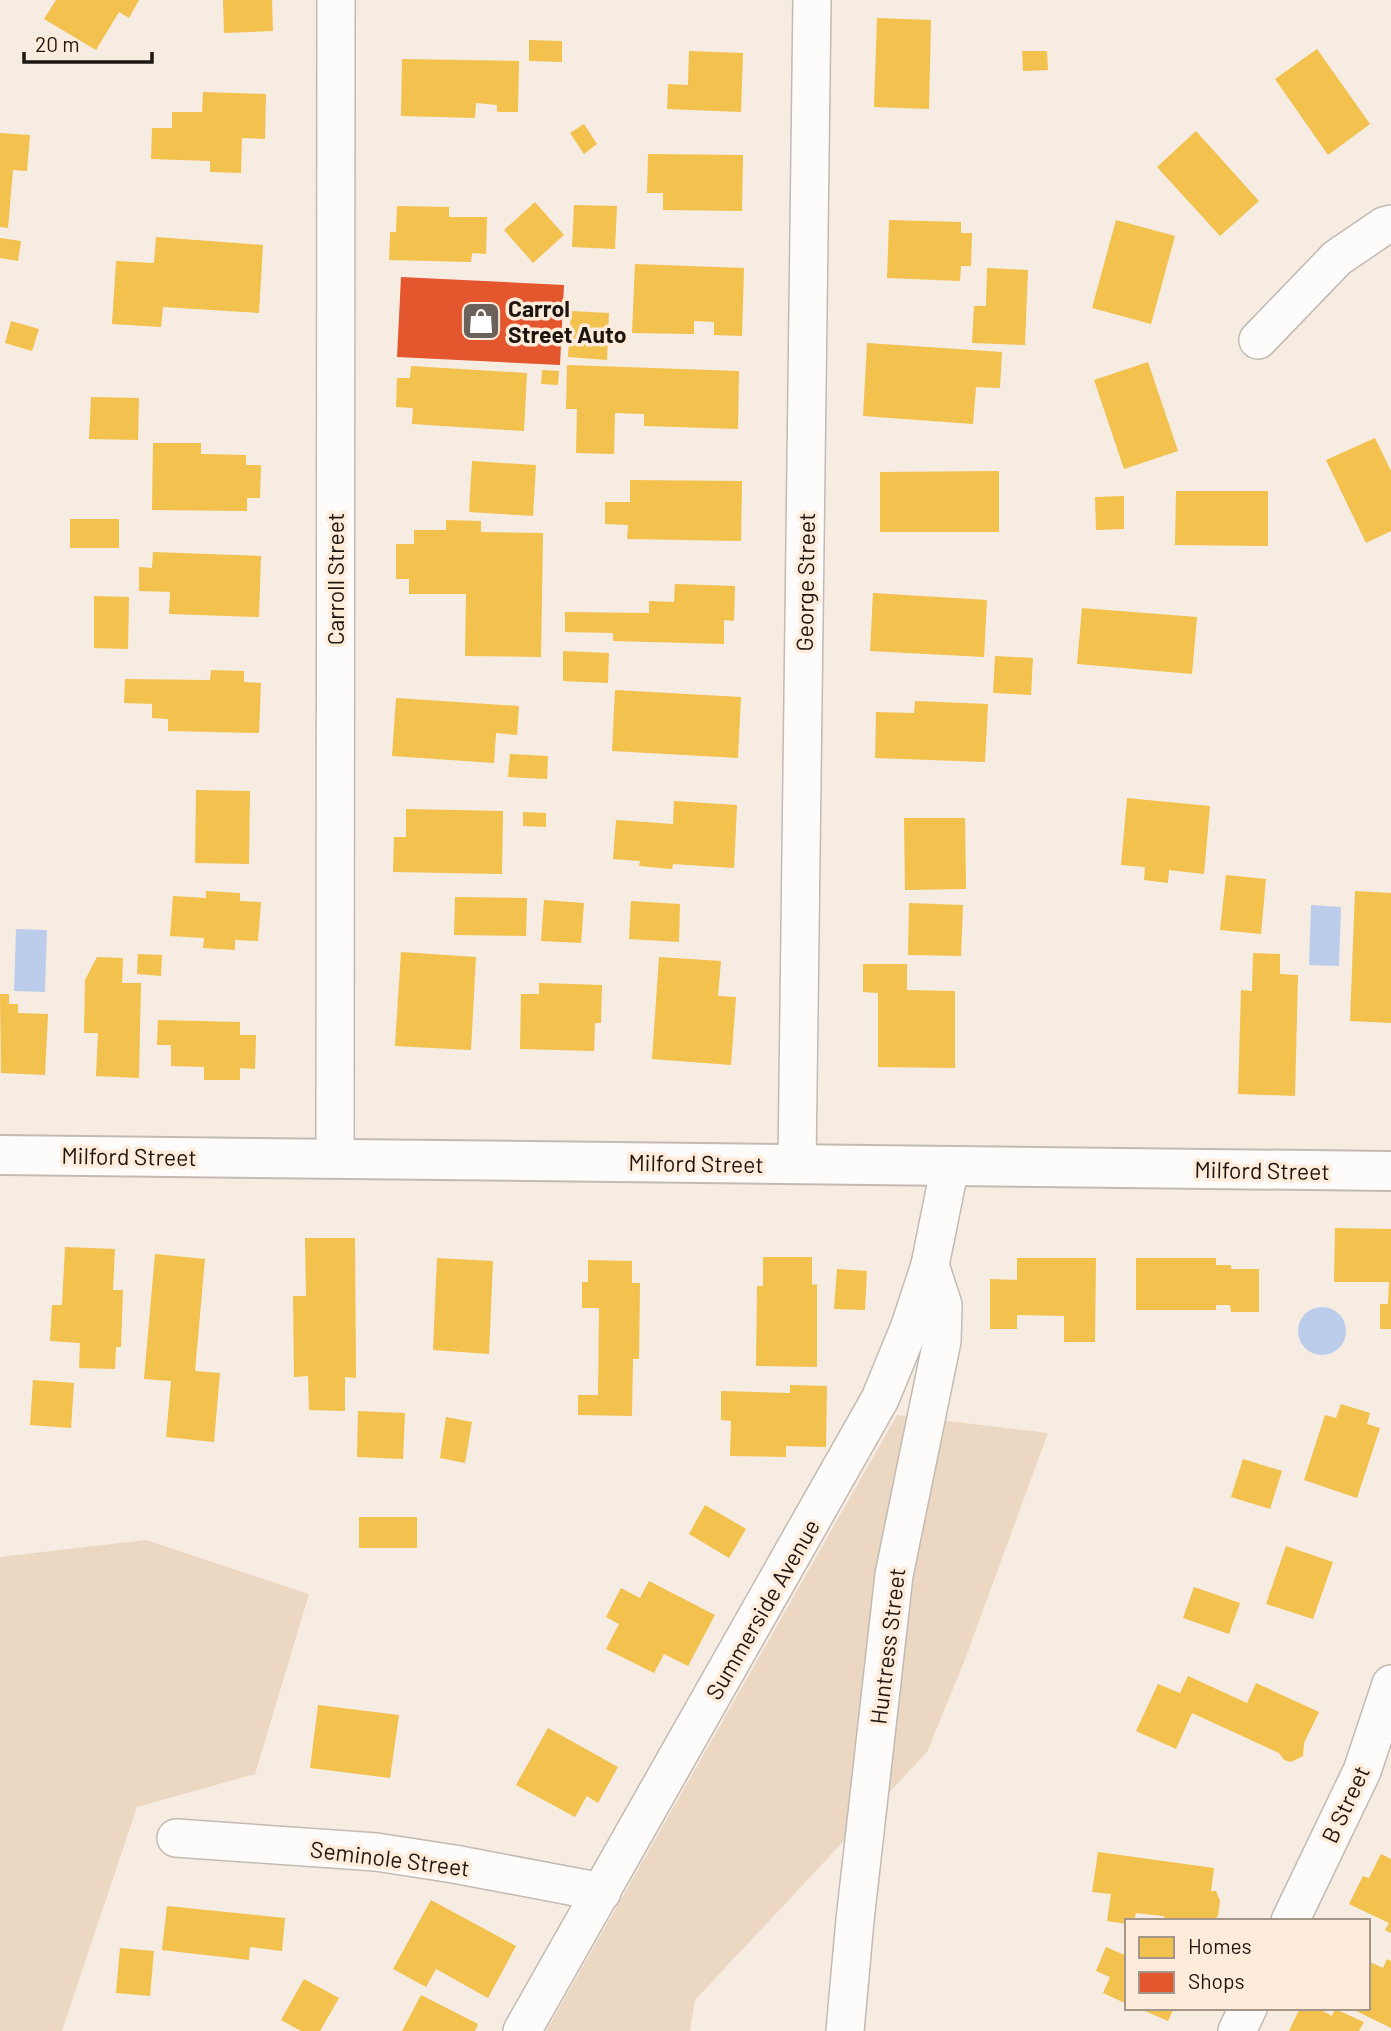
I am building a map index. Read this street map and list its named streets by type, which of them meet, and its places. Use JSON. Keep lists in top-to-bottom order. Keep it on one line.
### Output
{"streets":{"street":["Carroll Street","George Street","Milford Street","Summerside Avenue","Huntress Street","B Street","Seminole Street"]},"crossings":[["Carroll Street","Milford Street"],["George Street","Milford Street"],["Milford Street","Summerside Avenue"],["Summerside Avenue","Huntress Street"],["Summerside Avenue","Seminole Street"]],"places":{"shop":["Carrol Street Auto"]},"legend":["Homes","Shops"],"scale_bar":"20 m"}
